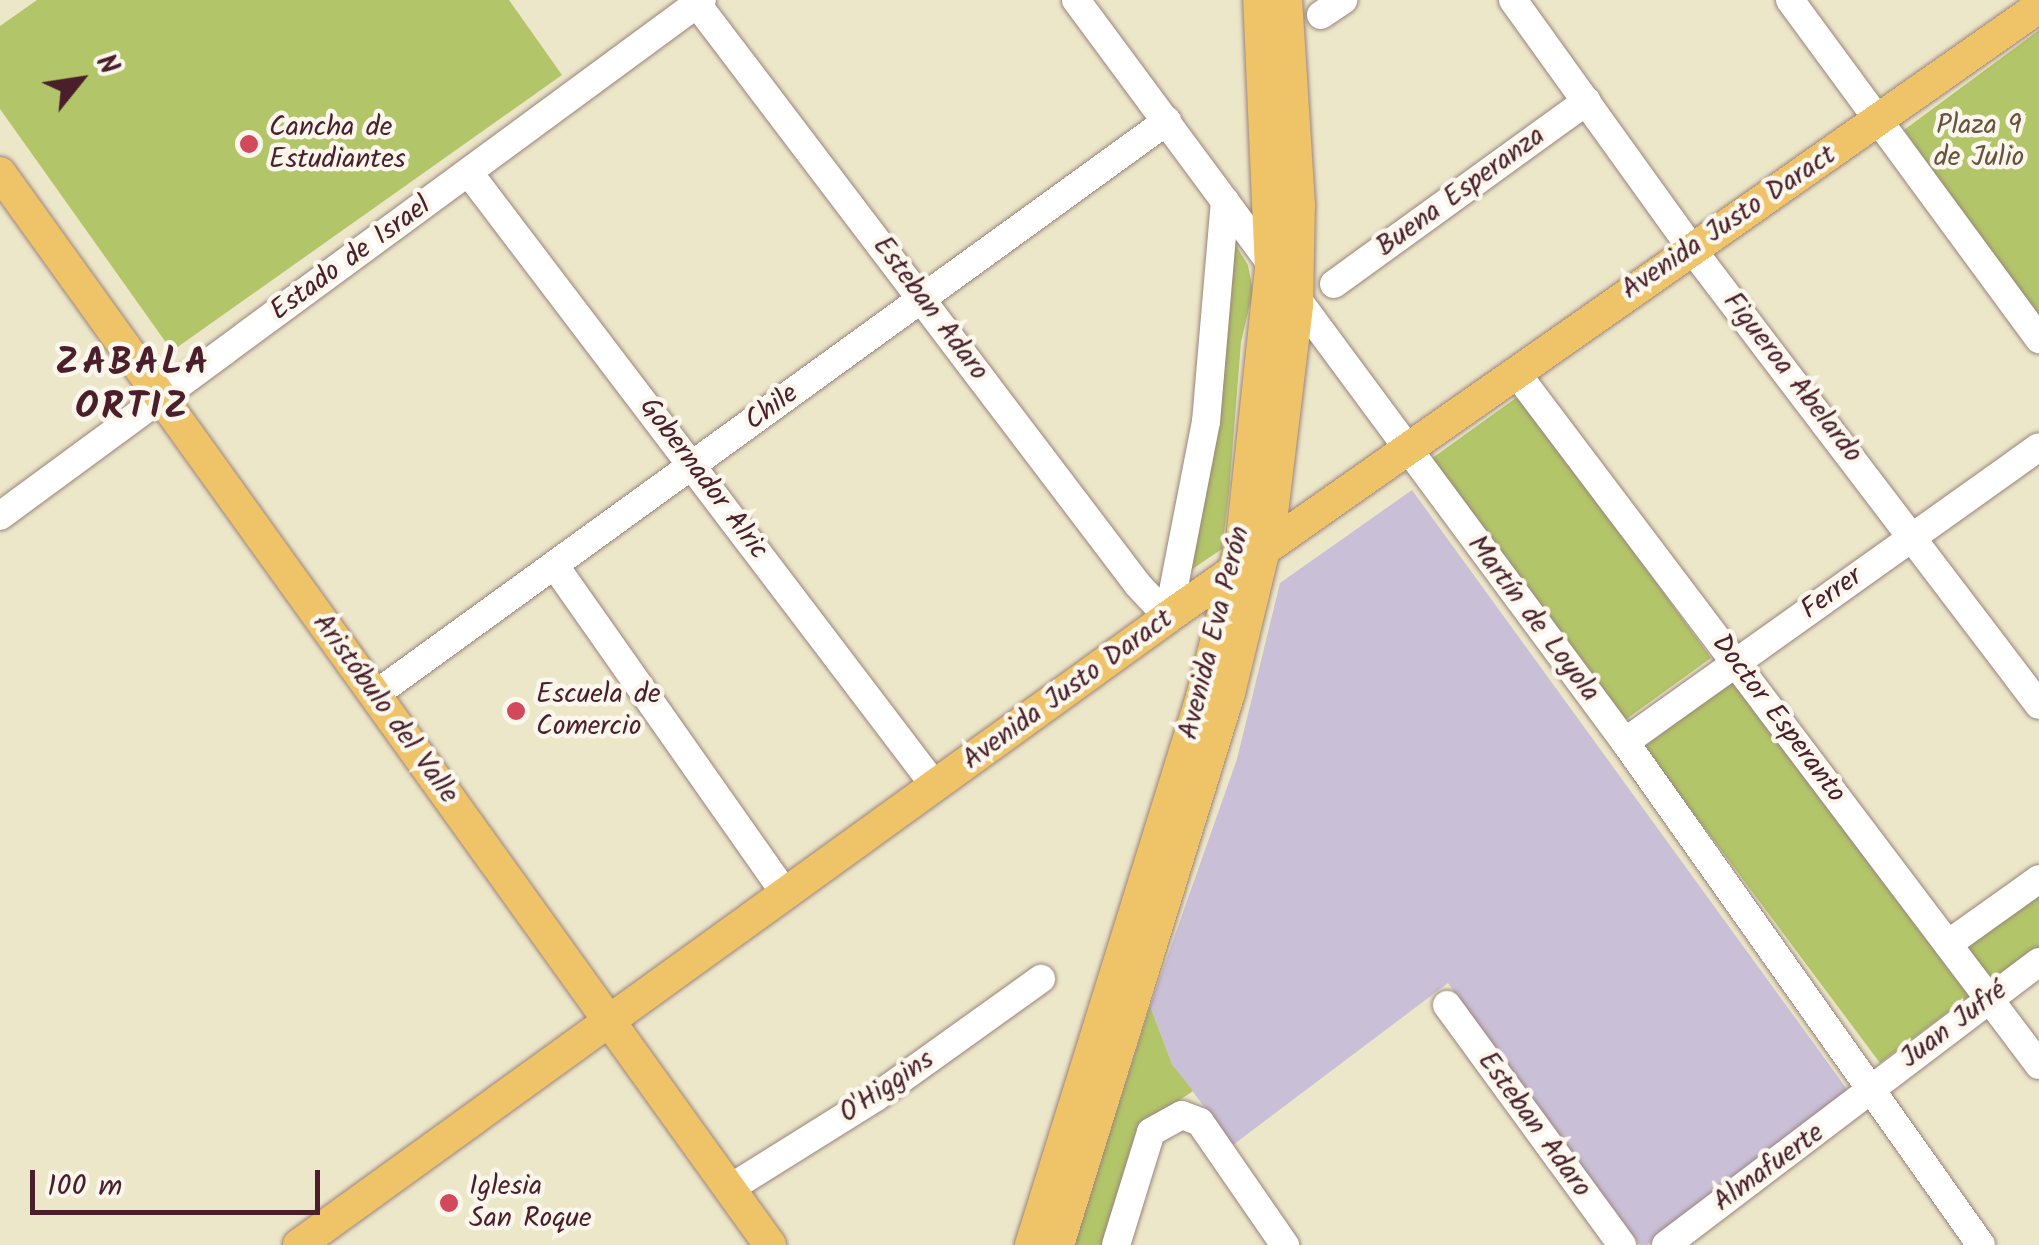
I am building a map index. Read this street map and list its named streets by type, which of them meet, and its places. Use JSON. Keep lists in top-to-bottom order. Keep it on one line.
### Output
{"streets":{"main road":["Avenida Justo Daract","Avenida Eva Perón","Aristóbulo del Valle"],"street":["Buena Esperanza","Estado de Israel","Esteban Adaro","Figueroa Abelardo","Chile","Gobernador Alric","Ferrer","Martín de Loyola","Doctor Esperanto","Juan Jufré","O'Higgins","Almafuerte"]},"crossings":[["Buena Esperanza","Figueroa Abelardo"],["Avenida Justo Daract","Esteban Adaro"],["Avenida Justo Daract","Figueroa Abelardo"],["Avenida Justo Daract","Gobernador Alric"],["Avenida Justo Daract","Martín de Loyola"],["Avenida Justo Daract","Avenida Eva Perón"],["Avenida Justo Daract","Aristóbulo del Valle"],["Avenida Justo Daract","Doctor Esperanto"],["Estado de Israel","Esteban Adaro"],["Estado de Israel","Gobernador Alric"],["Estado de Israel","Aristóbulo del Valle"],["Esteban Adaro","Chile"],["Esteban Adaro","Avenida Eva Perón"],["Figueroa Abelardo","Ferrer"],["Chile","Gobernador Alric"],["Chile","Martín de Loyola"],["Chile","Aristóbulo del Valle"],["Ferrer","Martín de Loyola"],["Ferrer","Doctor Esperanto"],["Martín de Loyola","Avenida Eva Perón"],["Martín de Loyola","Juan Jufré"],["Martín de Loyola","Almafuerte"],["Aristóbulo del Valle","O'Higgins"],["Doctor Esperanto","Juan Jufré"],["Juan Jufré","Almafuerte"]],"districts":["ZABALA ORTIZ"],"parks":["Plaza 9 de Julio"],"places":["Cancha de Estudiantes","Escuela de Comercio","Iglesia San Roque"],"scale_bar":"100 m","north":"top right"}
